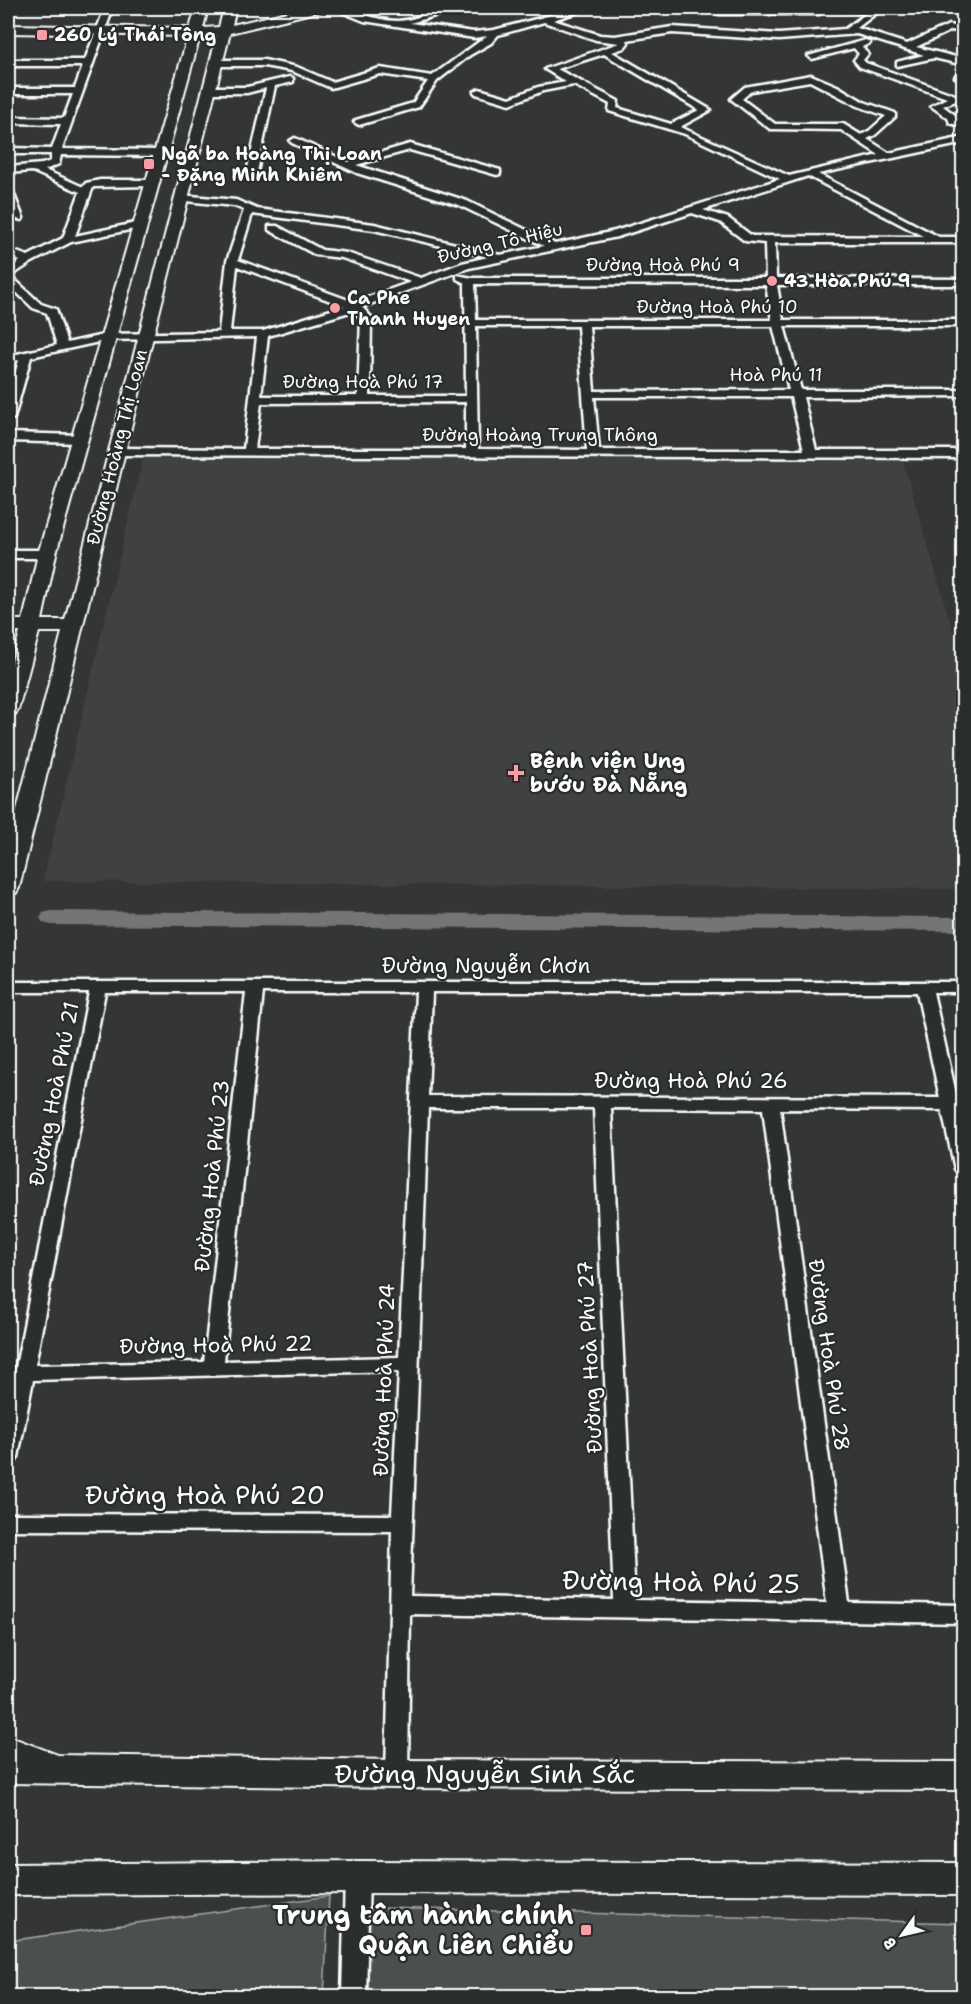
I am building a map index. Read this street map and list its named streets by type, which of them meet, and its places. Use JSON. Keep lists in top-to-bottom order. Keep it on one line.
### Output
{"streets":{"main road":["Đường Hoàng Thị Loan","Đường Nguyễn Sinh Sắc"],"street":["Đường Tô Hiệu","Đường Hoà Phú 9","Đường Hoà Phú 10","Hoà Phú 11","Đường Hoà Phú 17","Đường Hoàng Trung Thông","Đường Nguyễn Chơn","Đường Hoà Phú 26","Đường Hoà Phú 21","Đường Hoà Phú 23","Đường Hoà Phú 22","Đường Hoà Phú 28","Đường Hoà Phú 27","Đường Hoà Phú 24","Đường Hoà Phú 20","Đường Hoà Phú 25"]},"crossings":[["Đường Tô Hiệu","Đường Hoàng Thị Loan"],["Đường Hoàng Trung Thông","Đường Hoàng Thị Loan"],["Đường Nguyễn Chơn","Đường Hoà Phú 21"],["Đường Nguyễn Chơn","Đường Hoà Phú 23"],["Đường Nguyễn Chơn","Đường Hoà Phú 24"],["Đường Hoà Phú 26","Đường Hoà Phú 28"],["Đường Hoà Phú 26","Đường Hoà Phú 27"],["Đường Hoà Phú 26","Đường Hoà Phú 24"],["Đường Hoà Phú 21","Đường Hoà Phú 22"],["Đường Hoà Phú 23","Đường Hoà Phú 22"],["Đường Hoà Phú 22","Đường Hoà Phú 24"],["Đường Hoà Phú 28","Đường Hoà Phú 25"],["Đường Hoà Phú 27","Đường Hoà Phú 25"],["Đường Hoà Phú 24","Đường Hoà Phú 20"],["Đường Hoà Phú 24","Đường Hoà Phú 25"],["Đường Hoà Phú 24","Đường Nguyễn Sinh Sắc"]],"places":{"transit":["260 Lý Thái Tông","Ngã ba Hoàng Thị Loan - Đặng Minh Khiêm","Trung tâm hành chính Quận Liên Chiểu"],"other":["43 Hòa Phú 9","Ca Phe Thanh Huyen"],"health":["Bệnh viện Ung bướu Đà Nẵng"]},"north":"bottom left"}
